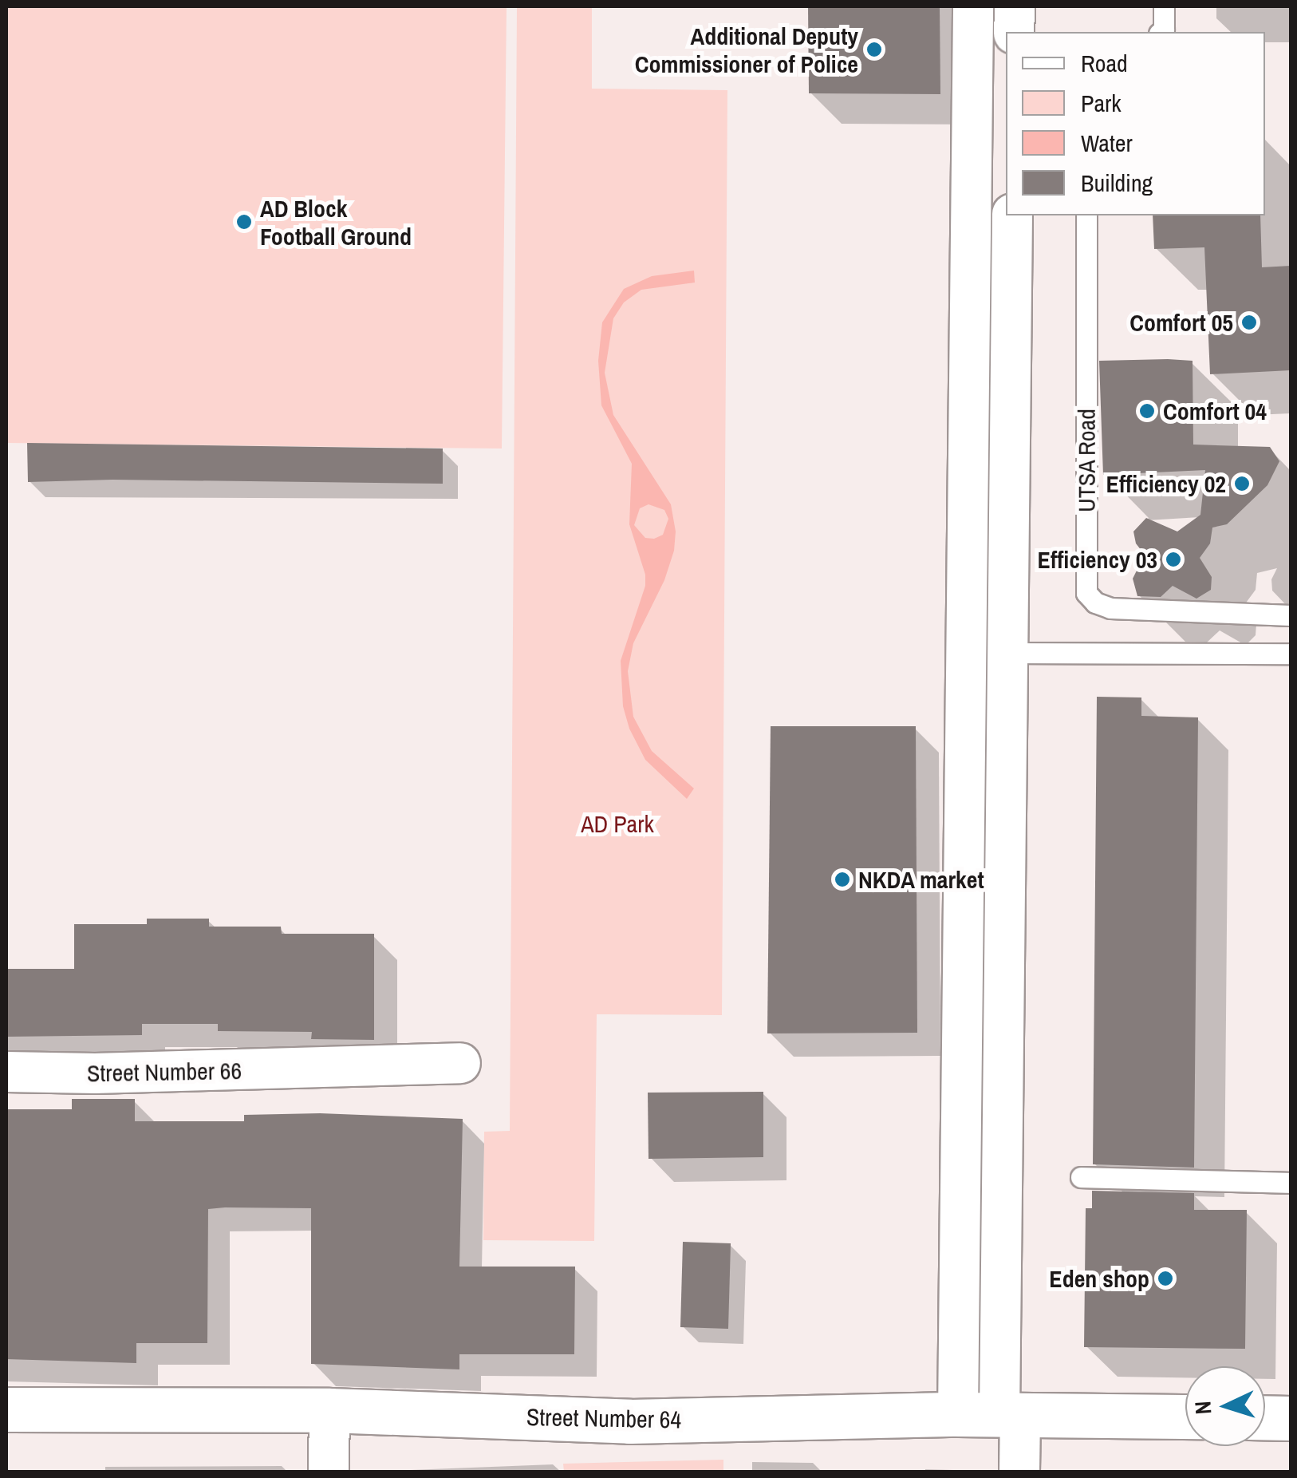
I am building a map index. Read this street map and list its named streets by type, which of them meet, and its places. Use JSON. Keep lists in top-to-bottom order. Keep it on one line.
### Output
{"streets":{"street":["Street Number 66","Street Number 64"],"lane":["UTSA Road"]},"parks":["AD Park"],"places":["Additional Deputy Commissioner of Police","AD Block Football Ground","Comfort 05","Comfort 04","Efficiency 02","Efficiency 03","NKDA market","Eden shop"],"legend":["Road","Park","Water","Building"],"north":"left"}
